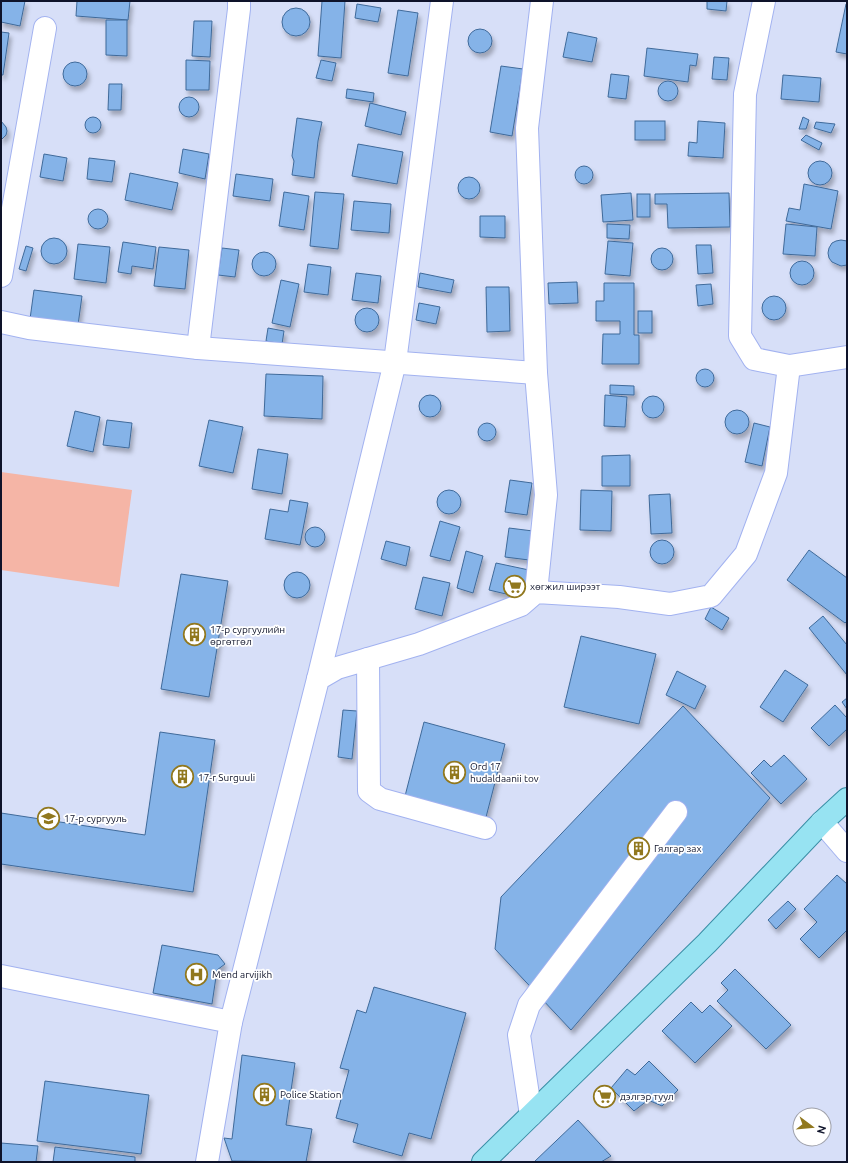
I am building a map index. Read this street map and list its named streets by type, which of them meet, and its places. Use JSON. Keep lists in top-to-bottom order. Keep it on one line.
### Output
{"places":{"supermarket":["хөгжил ширээт","дэлгэр туул"],"building":["17-р сургуулийн өргөтгөл","Ord 17 hudaldaanii tov","17-r Surguuli","Гялгар зах","Police Station"],"school or university":["17-р сургууль"],"hospital":["Mend arvijikh"]},"north":"right"}
